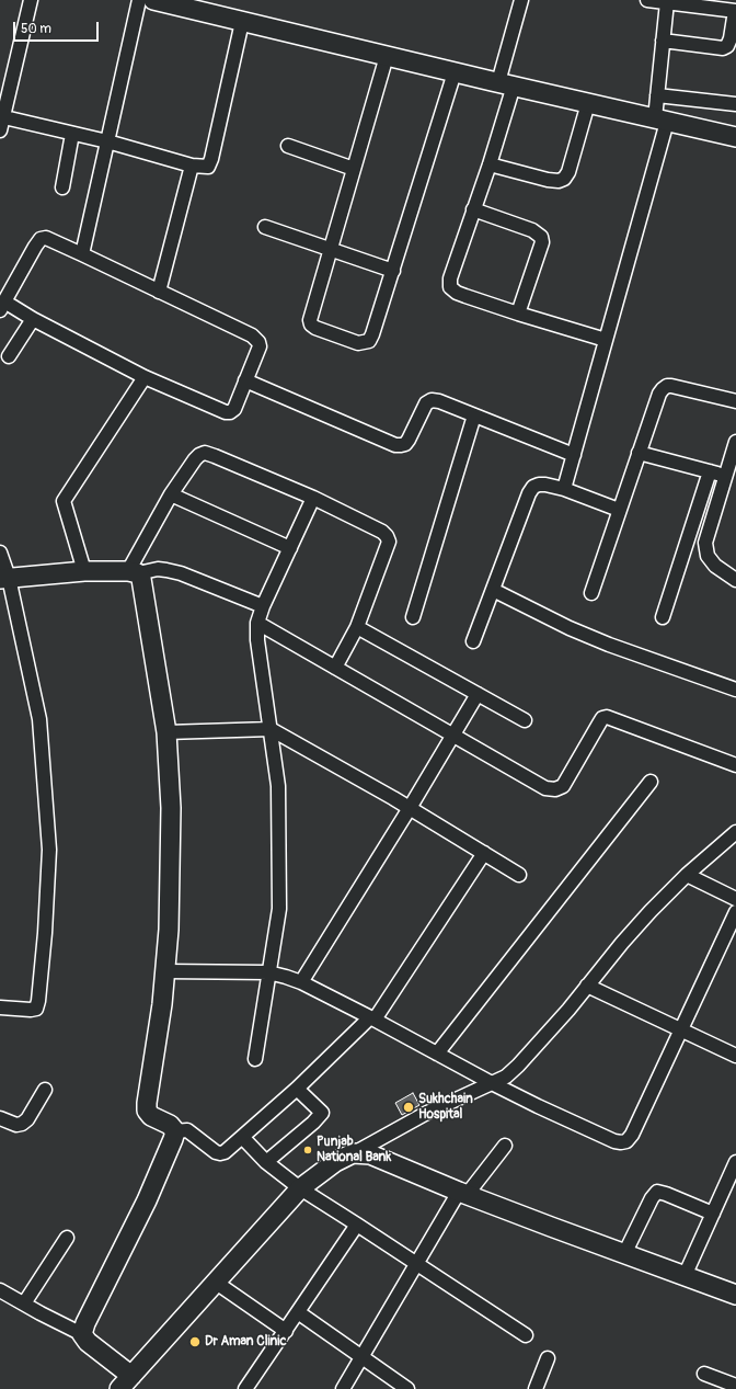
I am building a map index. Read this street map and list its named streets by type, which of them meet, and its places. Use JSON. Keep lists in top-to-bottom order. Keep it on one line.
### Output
{"places":["Sukhchain Hospital","Punjab National Bank","Dr Aman Clinic"],"scale_bar":"50 m"}
